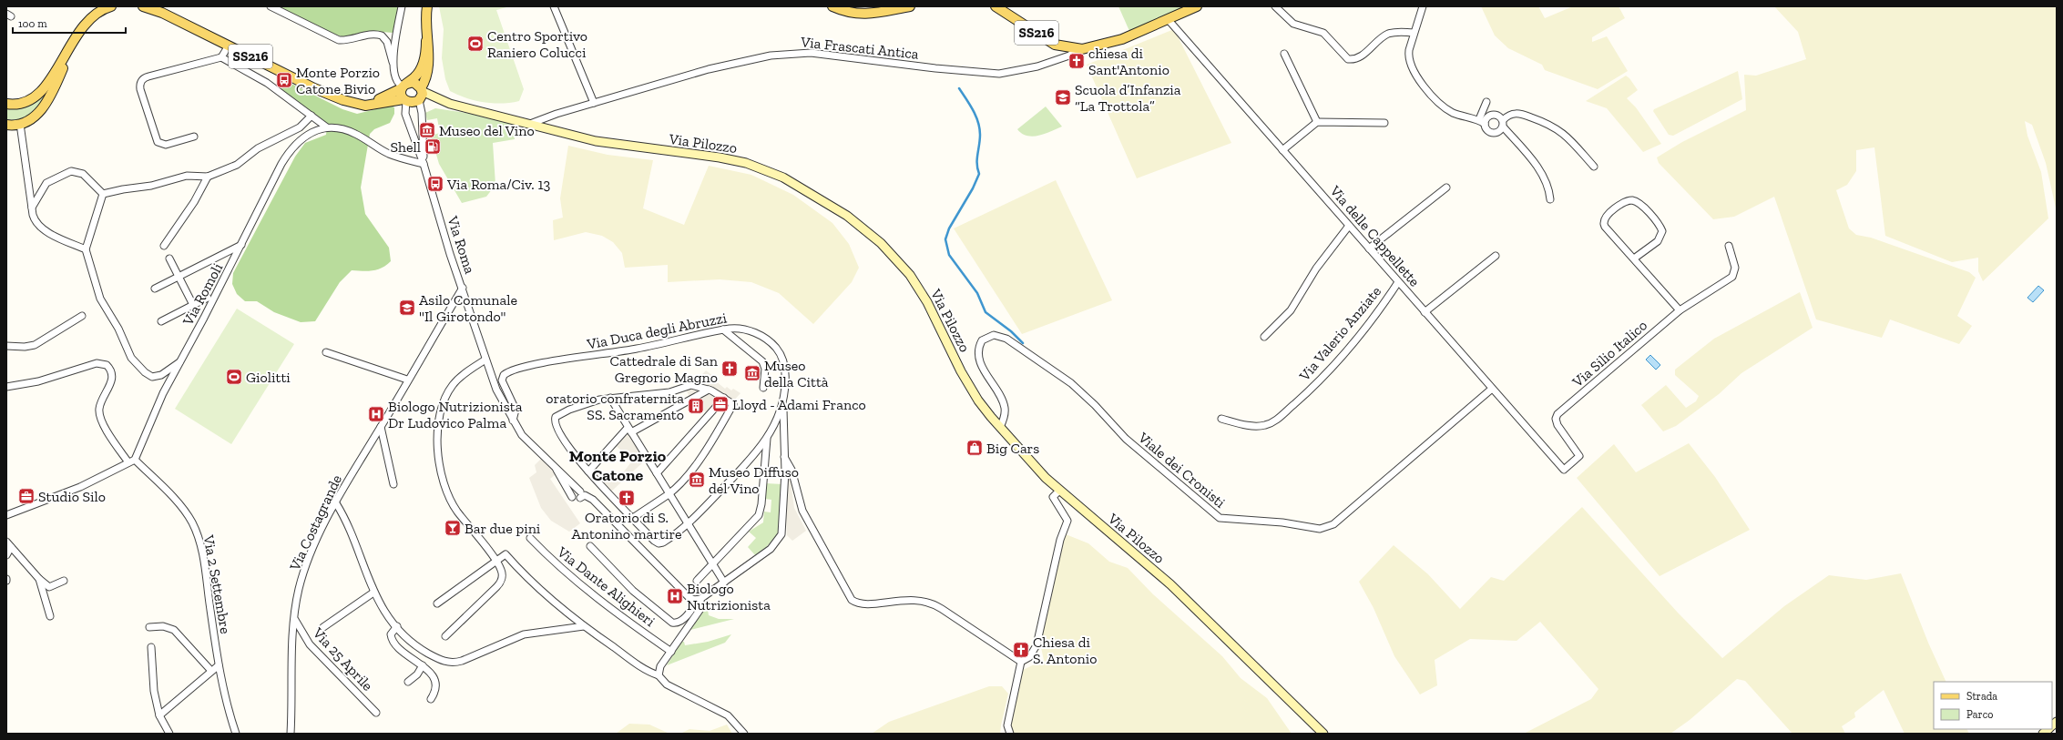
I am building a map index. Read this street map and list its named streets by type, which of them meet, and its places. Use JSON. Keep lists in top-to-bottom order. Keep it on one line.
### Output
{"streets":{"main road":["SS216","Via Pilozzo"],"street":["Via Frascati Antica","Via delle Cappellette","Via Roma","Via Romoli","Via Duca degli Abruzzi","Via Valerio Anziate","Via Silio Italico","Viale dei Cronisti","Via Costagrande","Via 2 Settembre","Via Dante Alighieri","Via 25 Aprile"]},"crossings":[["SS216","Via Frascati Antica"],["SS216","Via Pilozzo"],["SS216","Via delle Cappellette"],["Via Frascati Antica","Via Pilozzo"],["Via Pilozzo","Viale dei Cronisti"],["Via delle Cappellette","Via Valerio Anziate"],["Via delle Cappellette","Via Silio Italico"],["Via delle Cappellette","Viale dei Cronisti"],["Via Roma","Via Romoli"],["Via Roma","Via Duca degli Abruzzi"],["Via Roma","Via Costagrande"],["Via Romoli","Via 2 Settembre"],["Via Costagrande","Via 25 Aprile"]],"districts":["Monte Porzio Catone"],"places":{"sports":["Centro Sportivo Raniero Colucci","Giolitti"],"church":["chiesa di Sant'Antonio","Cattedrale di San Gregorio Magno","Oratorio di S. Antonino martire","Chiesa di S. Antonio"],"bus stop":["Monte Porzio Catone Bivio","Via Roma/Civ. 13"],"school or university":["Scuola d’Infanzia “La Trottola”","Asilo Comunale \"Il Girotondo\""],"museum":["Museo del Vino","Museo della Città","Museo Diffuso del Vino"],"fuel station":["Shell"],"office":["Lloyd - Adami Franco","Studio Silo"],"building":["oratorio confraternita SS. Sacramento"],"hospital":["Biologo Nutrizionista Dr Ludovico Palma","Biologo Nutrizionista"],"shop":["Big Cars"],"bar":["Bar due pini"]},"legend":["Strada","Parco"],"scale_bar":"100 m"}
